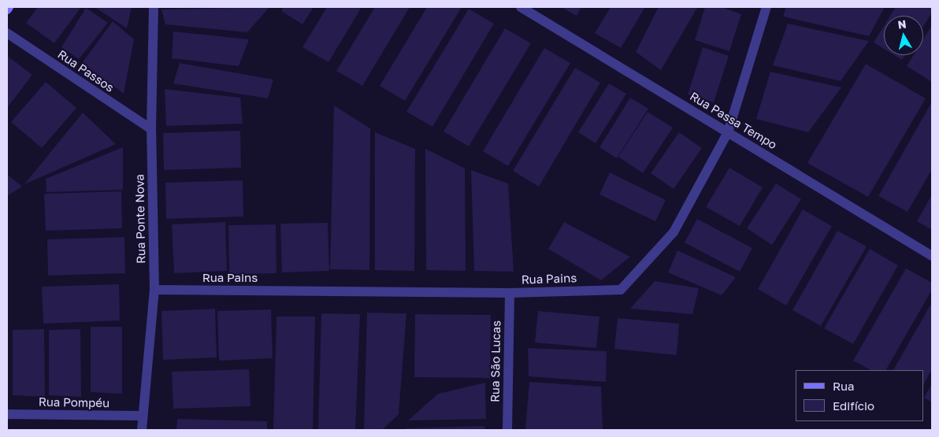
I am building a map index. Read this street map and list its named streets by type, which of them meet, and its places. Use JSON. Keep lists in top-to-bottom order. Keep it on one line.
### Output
{"streets":{"street":["Rua Passos","Rua Passa Tempo","Rua Ponte Nova","Rua Pains","Rua São Lucas","Rua Pompéu"]},"crossings":[["Rua Passos","Rua Ponte Nova"],["Rua Passa Tempo","Rua Pains"],["Rua Ponte Nova","Rua Pains"],["Rua Ponte Nova","Rua Pompéu"],["Rua Pains","Rua São Lucas"]],"legend":["Rua","Edifício"],"north":"top"}
